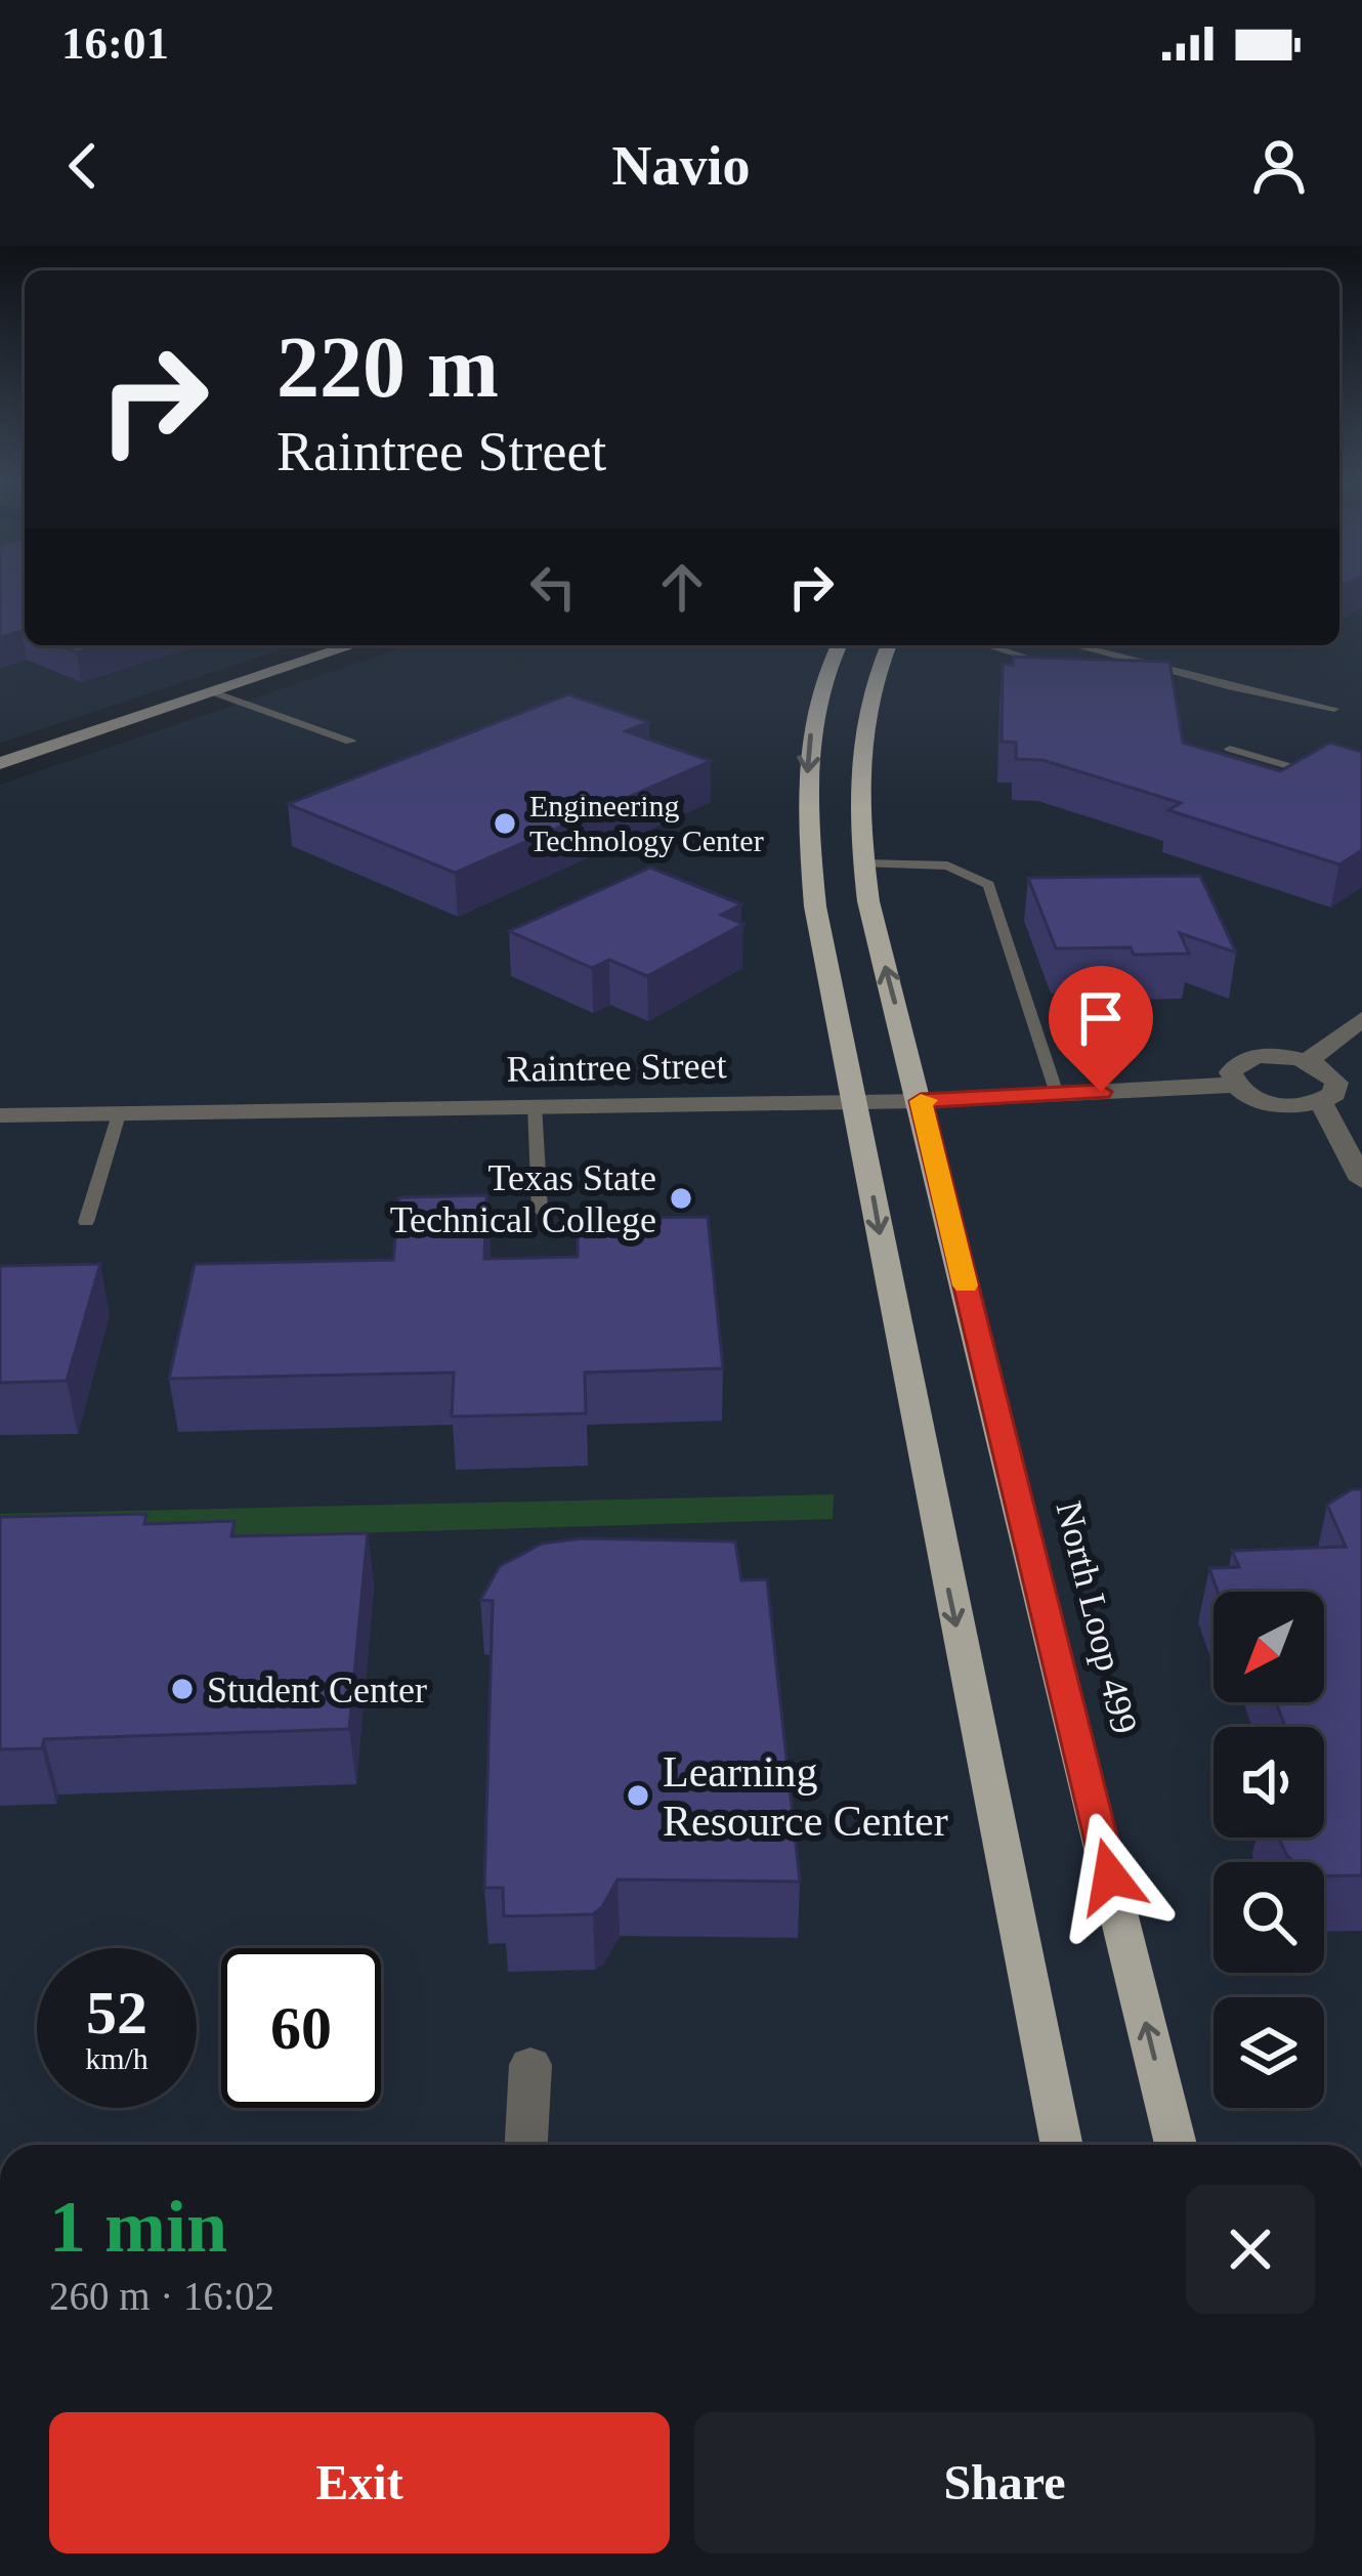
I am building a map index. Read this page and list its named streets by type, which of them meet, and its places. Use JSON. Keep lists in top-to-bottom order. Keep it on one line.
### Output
{"streets":{"main road":["North Loop 499"],"street":["Raintree Street"]},"crossings":[["Raintree Street","North Loop 499"]],"places":["Engineering Technology Center","Texas State Technical College","Student Center","Learning Resource Center"],"north":"bottom left","page":{"status":"16:01","header":"Navio","turn":["220 m","Raintree Street"],"speed":"52 km/h","limit":"60","heading":["1 min","260 m · 16:02"],"buttons":["Exit","Share"]}}
